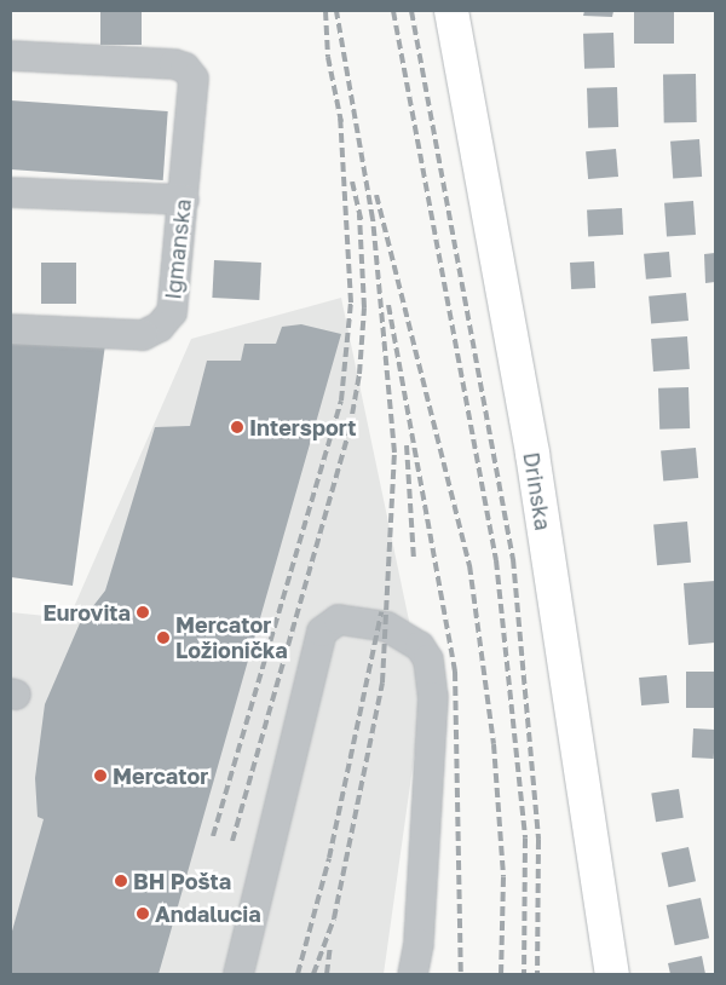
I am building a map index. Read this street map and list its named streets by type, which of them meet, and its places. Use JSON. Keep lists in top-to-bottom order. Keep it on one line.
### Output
{"streets":{"main road":["Drinska"],"lane":["Igmanska"]},"places":["Intersport","Eurovita","Mercator Ložionička","Mercator","BH Pošta","Andalucia"]}
